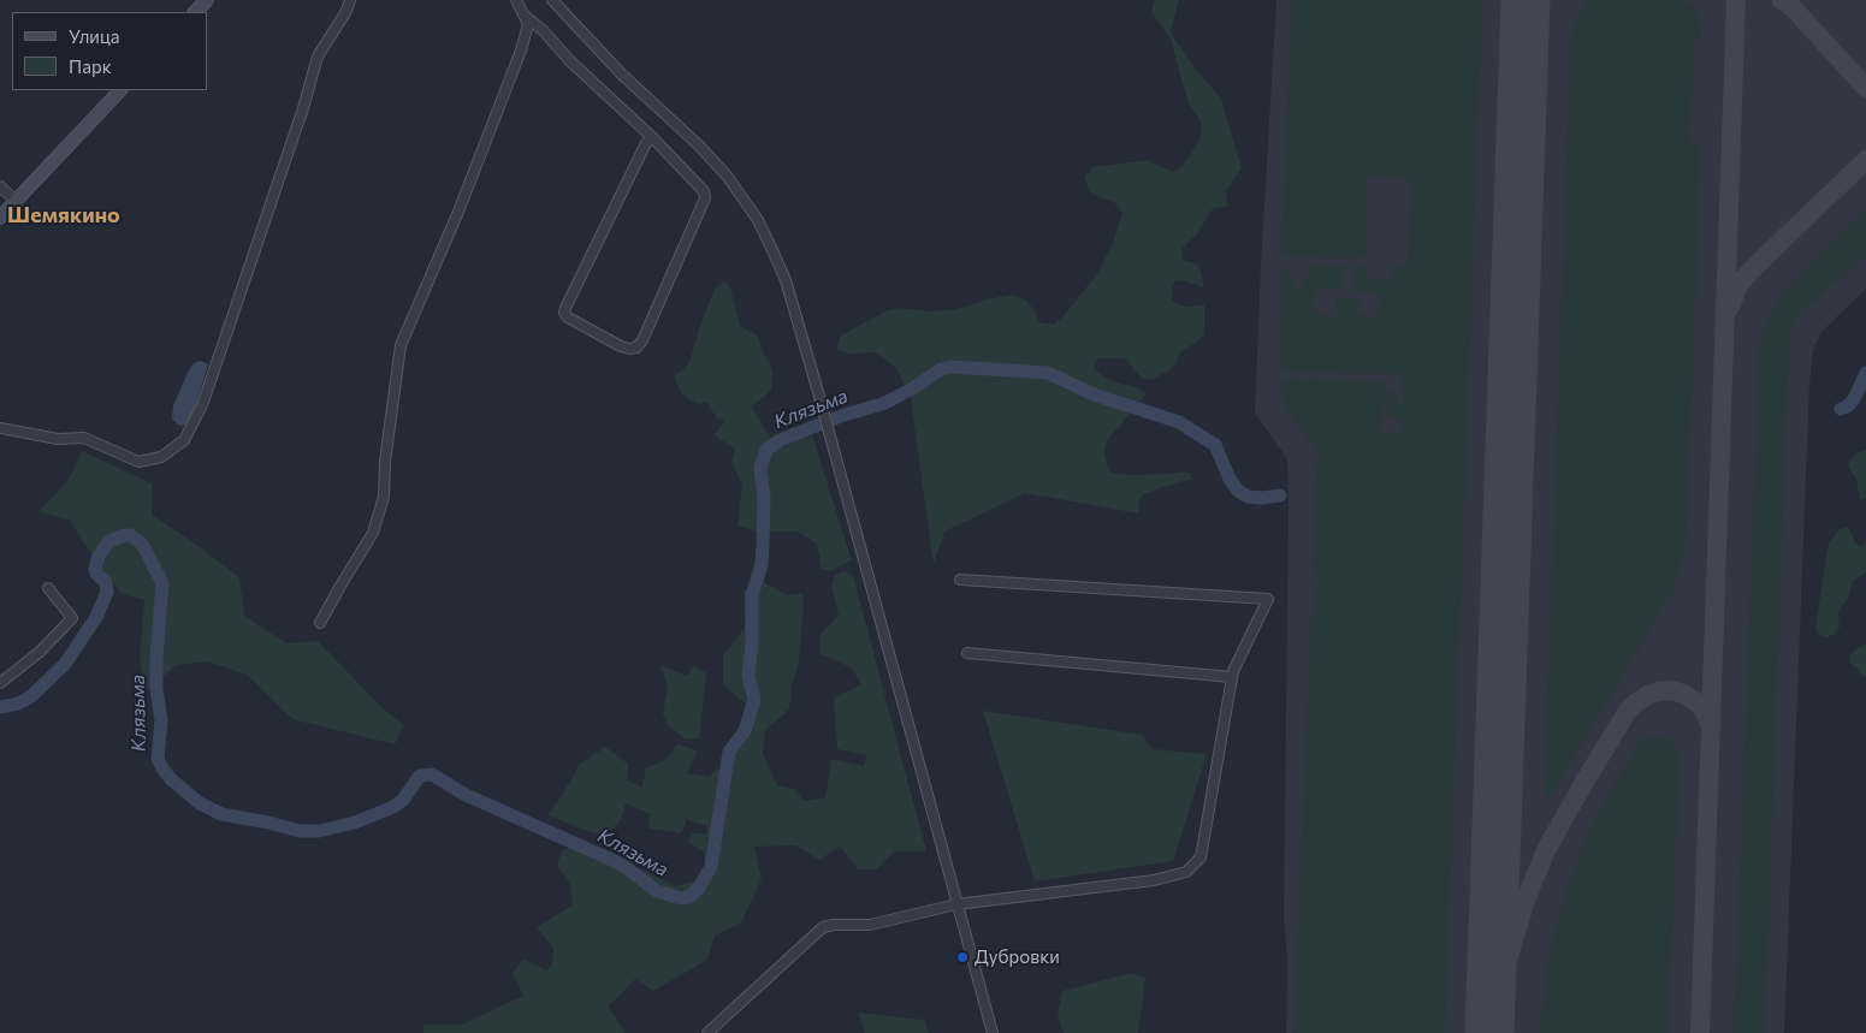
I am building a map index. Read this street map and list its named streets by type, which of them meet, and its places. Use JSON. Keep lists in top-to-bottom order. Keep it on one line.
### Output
{"districts":["Шемякино"],"water":["Клязьма"],"places":["Дубровки"],"legend":["Улица","Парк"]}
